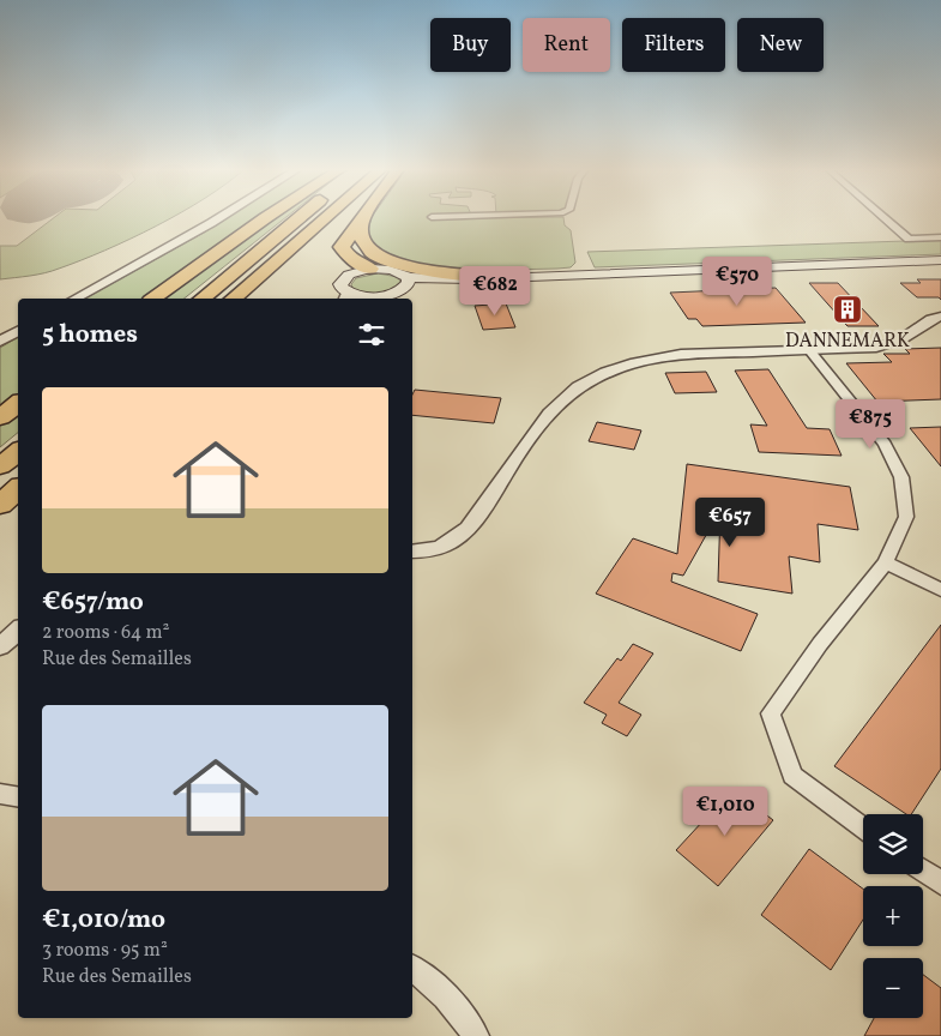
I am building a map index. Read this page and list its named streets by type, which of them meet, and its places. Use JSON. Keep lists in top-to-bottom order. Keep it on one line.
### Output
{"places":{"building":["DANNEMARK"]},"page":{"chip":["Buy","Rent","Filters","New"],"price":["€570","€682","€875","€657","€1,010"],"heading":"5 homes","list":[{"name":"€657/mo","note":"2 rooms · 64 m² · Rue des Semailles"},{"name":"€1,010/mo","note":"3 rooms · 95 m² · Rue des Semailles"}],"map_buttons":["+","−"]}}
